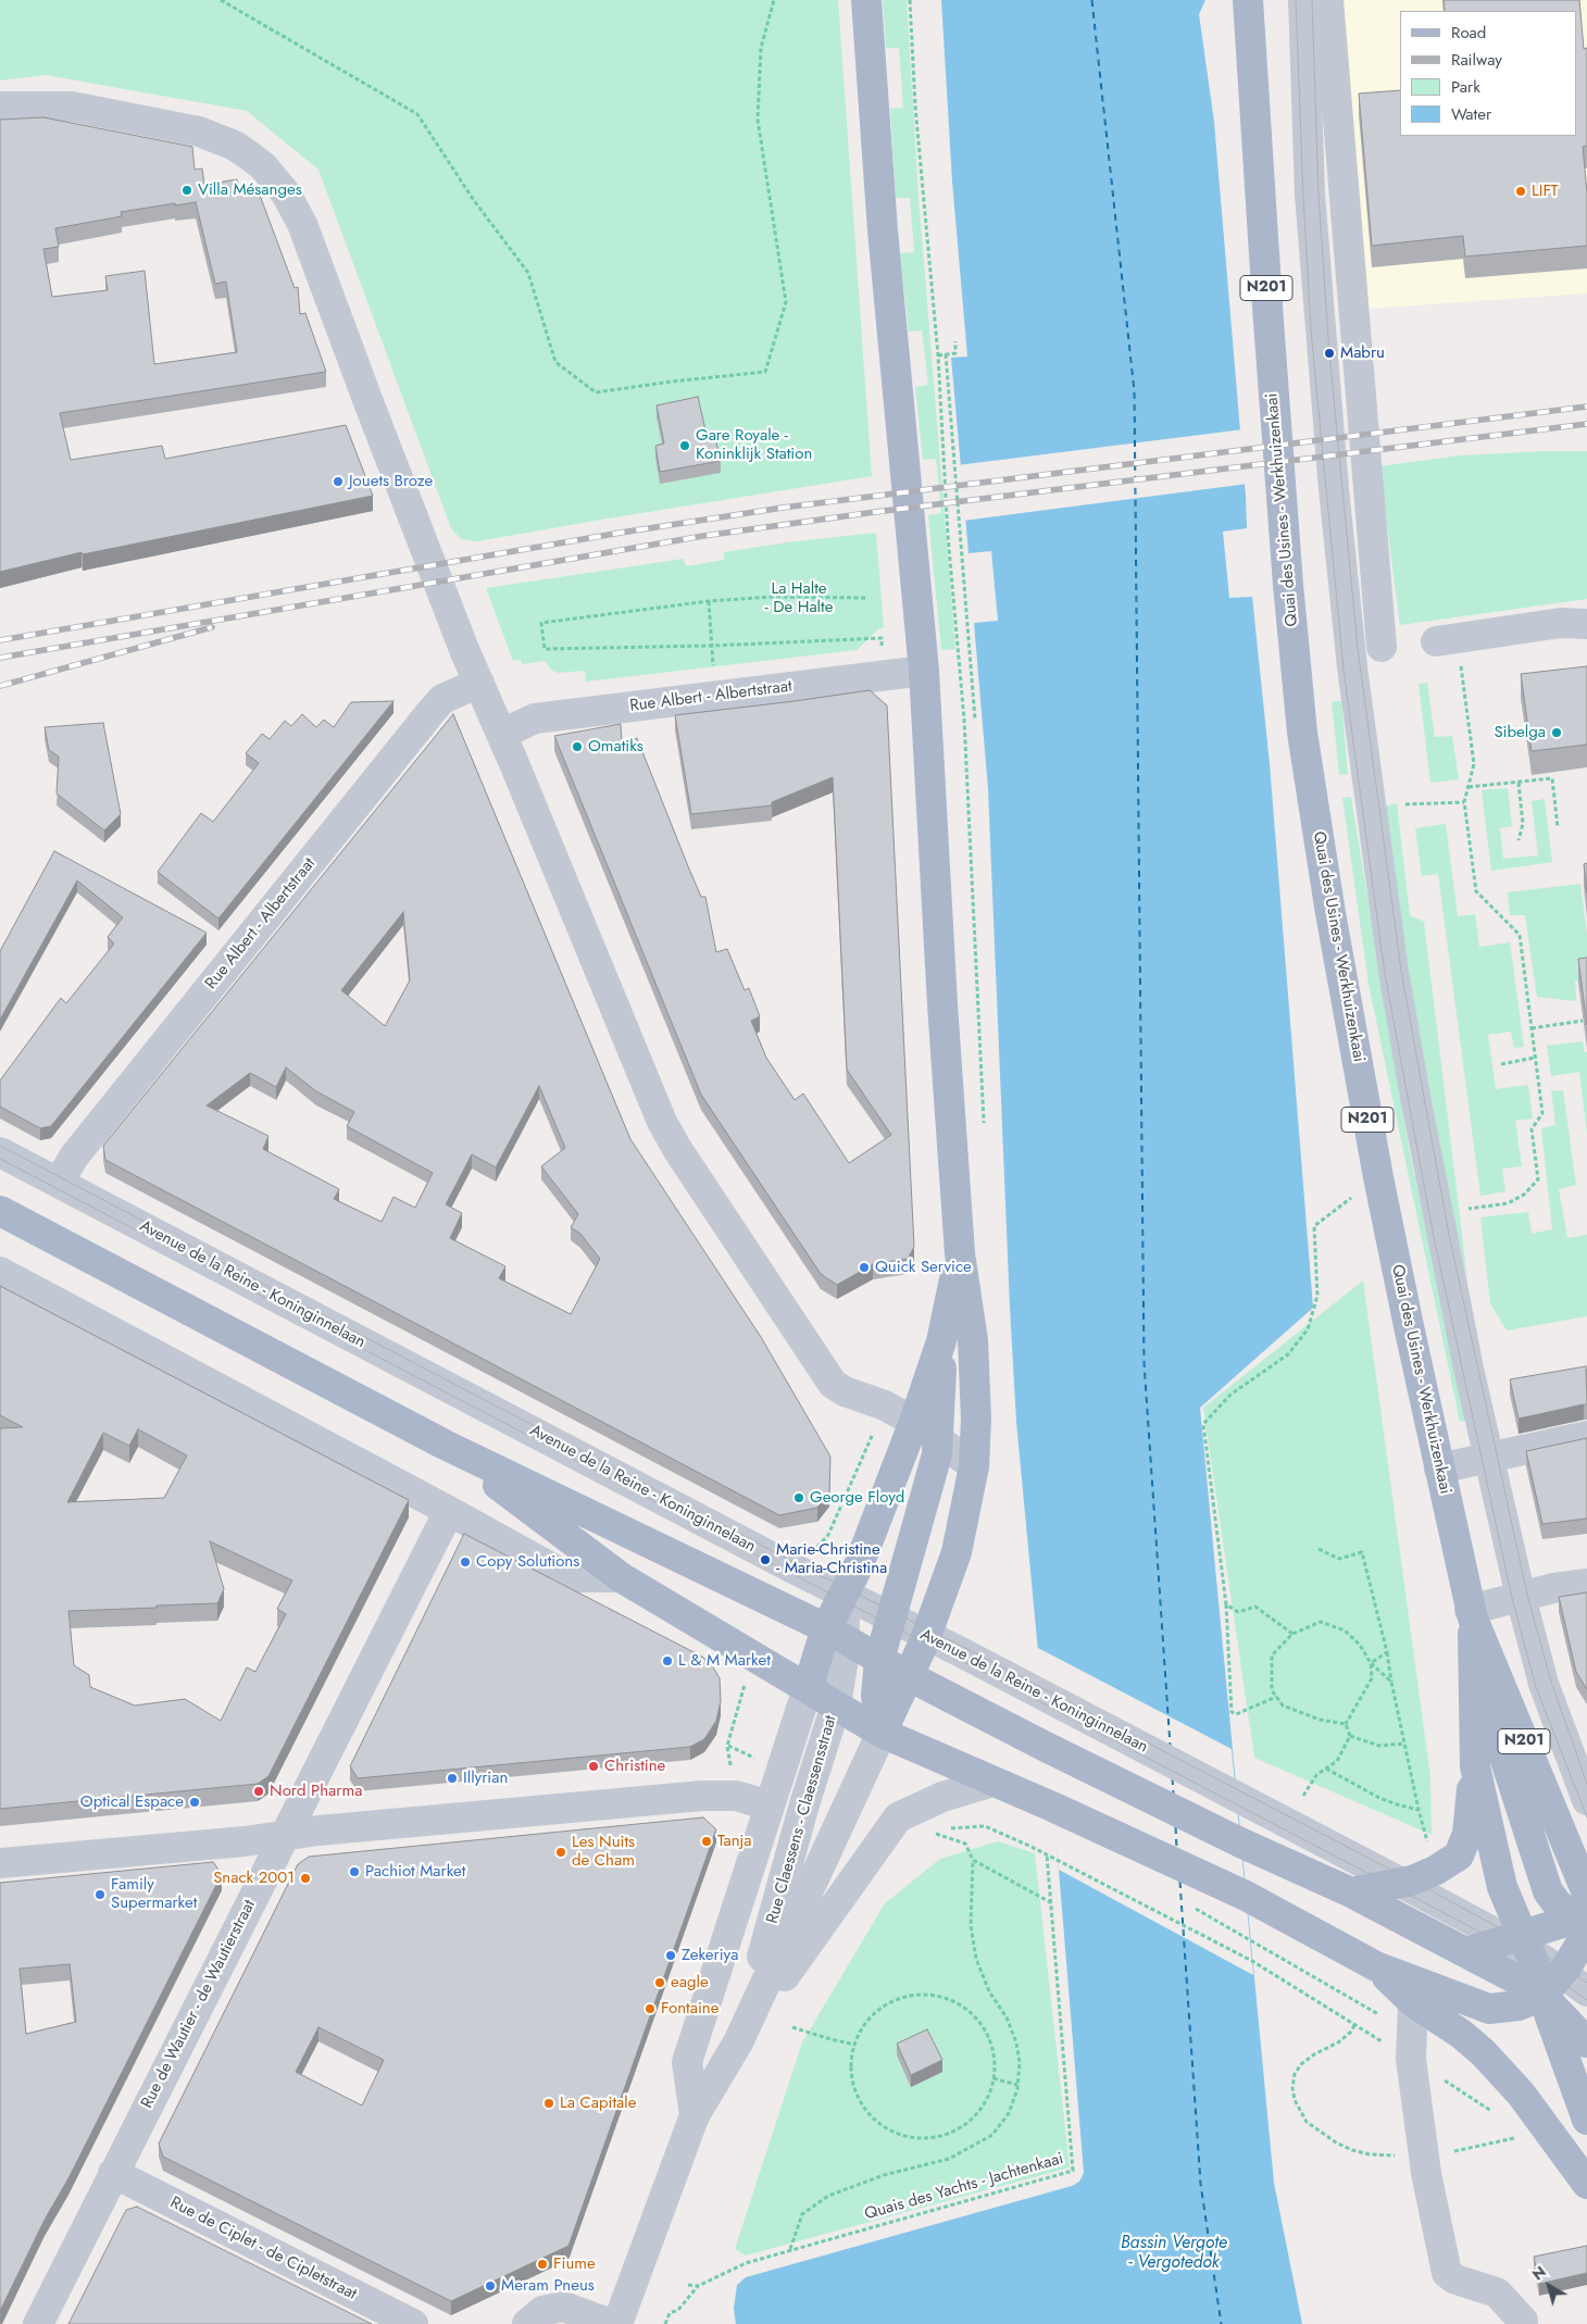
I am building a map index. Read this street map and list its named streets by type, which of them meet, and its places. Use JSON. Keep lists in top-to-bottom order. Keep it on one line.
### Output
{"streets":{"main road":["N201","Quai des Usines - Werkhuizenkaai"],"street":["Rue Albert - Albertstraat","Avenue de la Reine - Koninginnelaan","Rue Claessens - Claessensstraat","Rue de Wautier - de Wautierstraat","Rue de Ciplet - de Cipletstraat"],"path":["Quais des Yachts - Jachtenkaai"]},"crossings":[["N201","Quai des Usines - Werkhuizenkaai"],["N201","Avenue de la Reine - Koninginnelaan"],["Rue Albert - Albertstraat","Avenue de la Reine - Koninginnelaan"],["Rue de Wautier - de Wautierstraat","Rue de Ciplet - de Cipletstraat"]],"water":["Bassin Vergote - Vergotedok"],"parks":["La Halte - De Halte"],"places":["Villa Mésanges","LIFT","Mabru","Gare Royale - Koninklijk Station","Jouets Broze","Sibelga","Omatiks","Quick Service","George Floyd","Marie-Christine - Maria-Christina","Copy Solutions","L & M Market","Christine","Illyrian","Nord Pharma","Optical Espace","Tanja","Les Nuits de Cham","Pachiot Market","Snack 2001","Family Supermarket","Zekeriya","eagle","Fontaine","La Capitale","Fiume","Meram Pneus"],"legend":["Road","Railway","Park","Water"],"north":"top left"}
